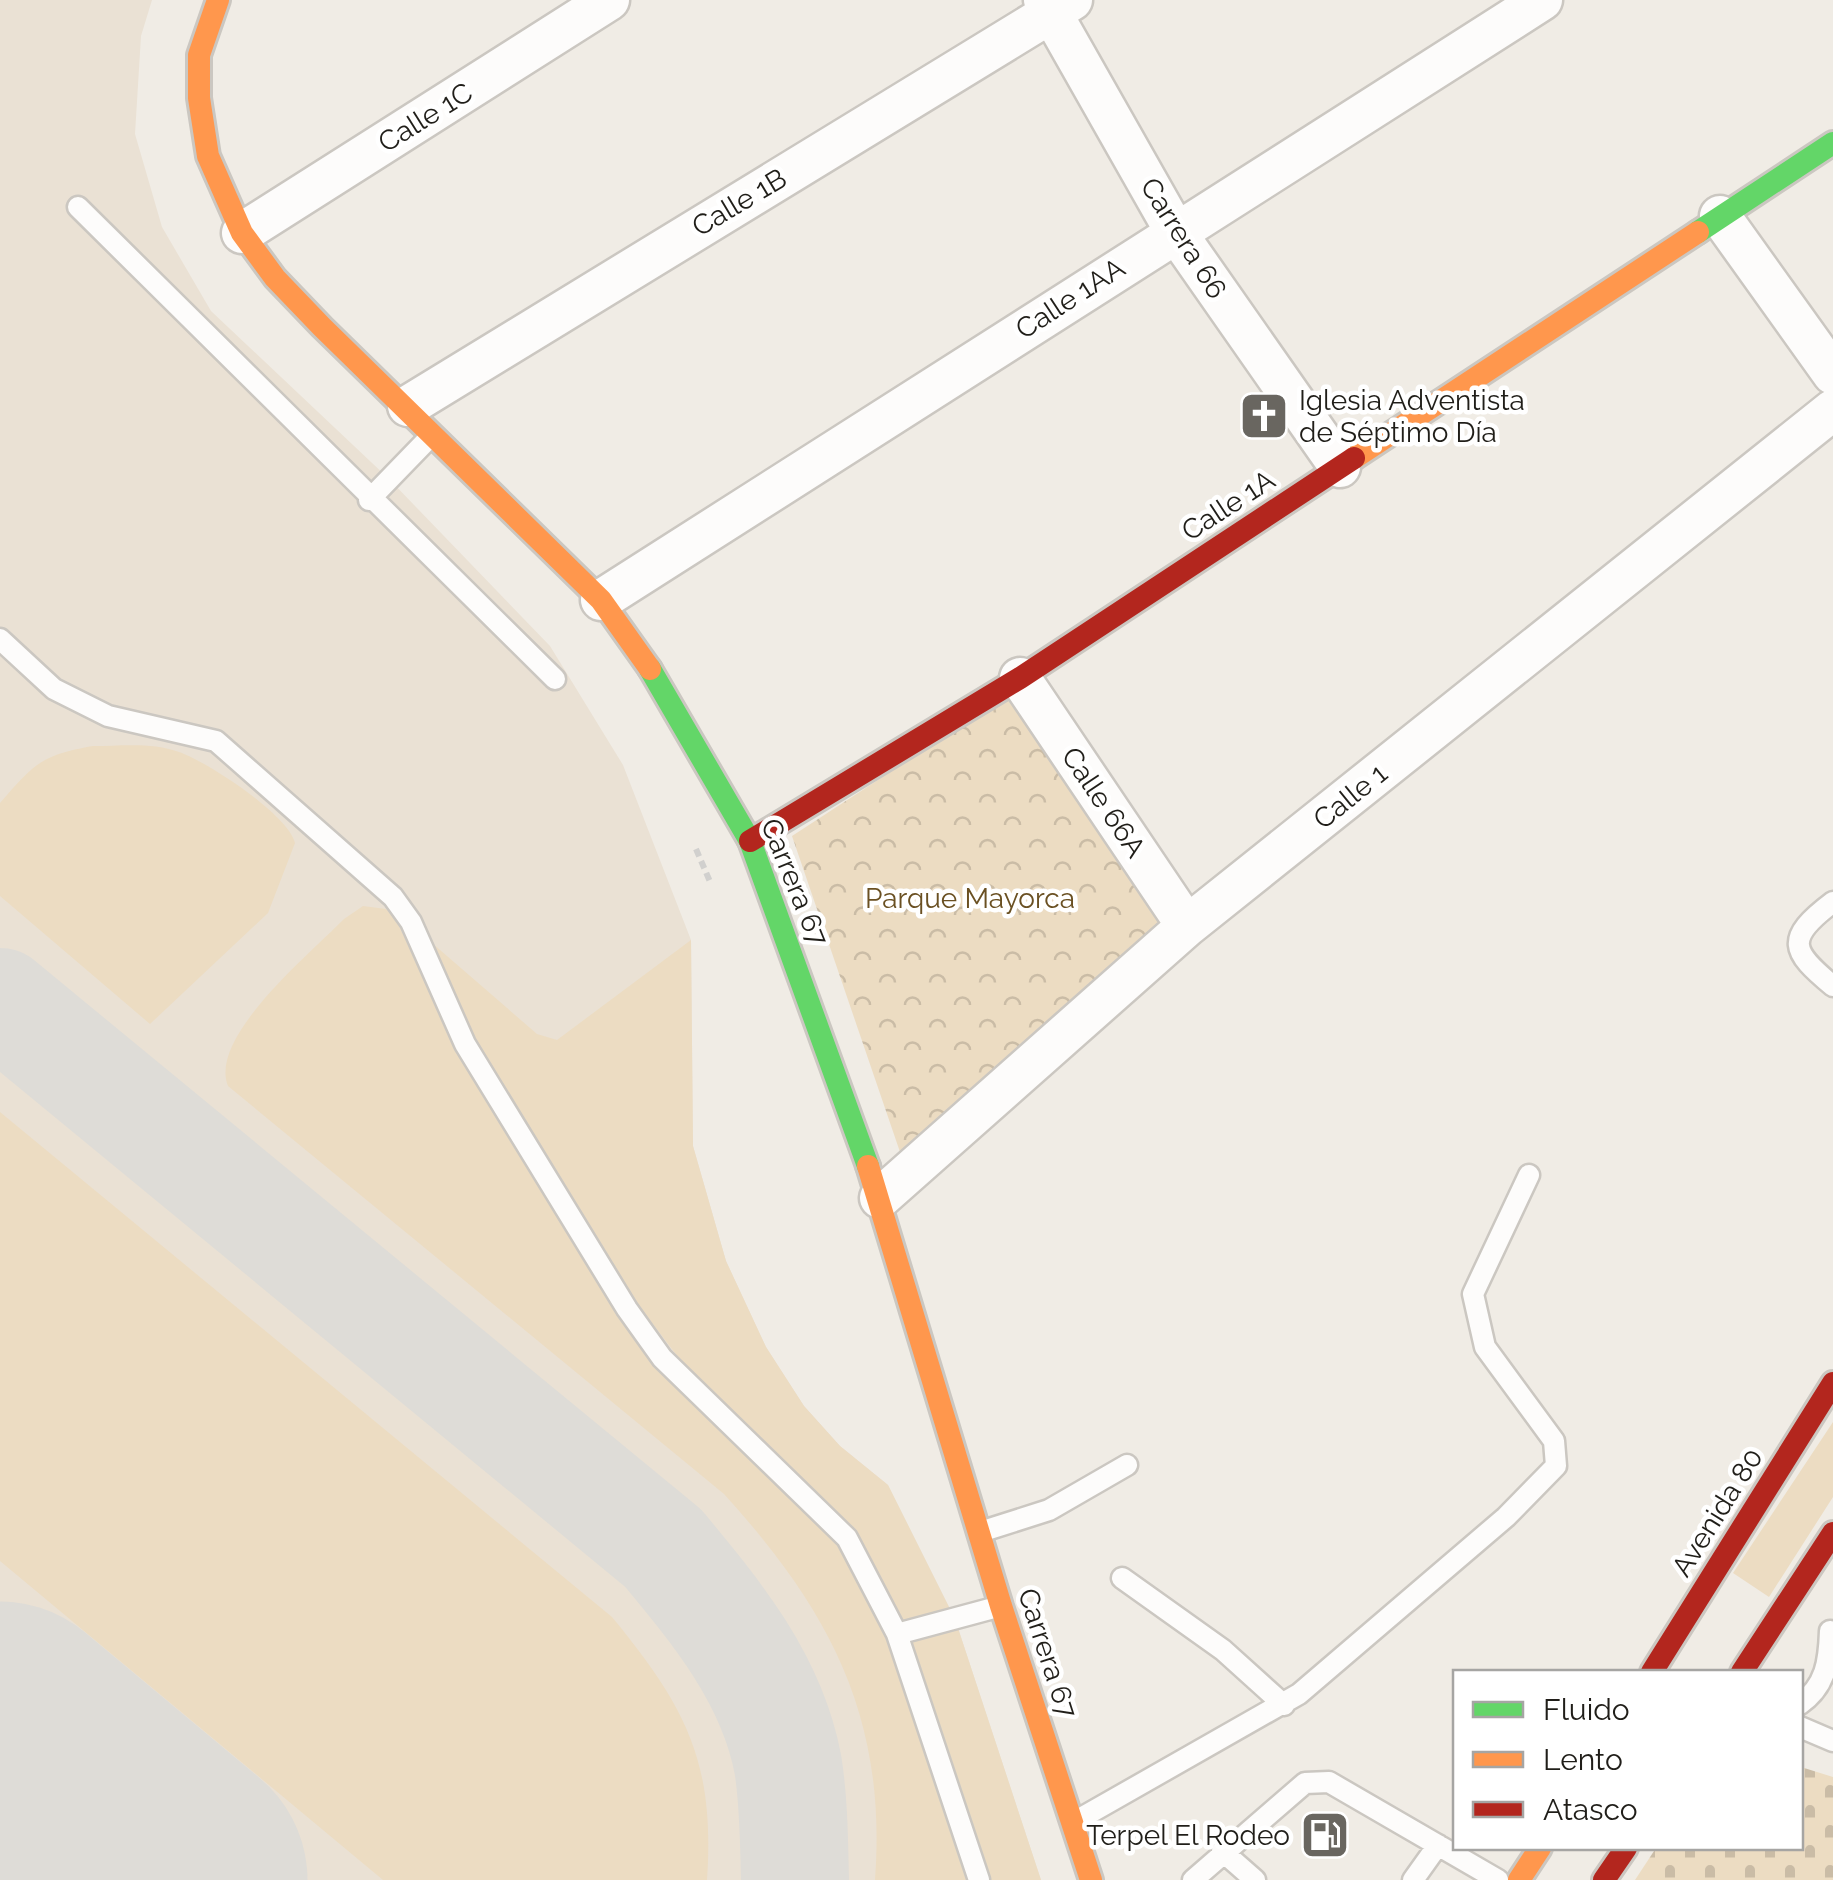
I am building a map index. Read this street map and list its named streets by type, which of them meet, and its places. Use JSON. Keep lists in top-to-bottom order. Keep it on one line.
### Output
{"streets":{"street":["Calle 1C","Calle 1B","Carrera 66","Calle 1AA","Calle 1A","Calle 1","Calle 66A","Carrera 67","Avenida 80"]},"crossings":[["Calle 1C","Carrera 67"],["Calle 1B","Carrera 66"],["Calle 1B","Carrera 67"],["Carrera 66","Calle 1AA"],["Carrera 66","Calle 1A"],["Calle 1AA","Carrera 67"],["Calle 1A","Calle 66A"],["Calle 1A","Carrera 67"],["Calle 1","Calle 66A"],["Calle 1","Carrera 67"]],"parks":["Parque Mayorca"],"places":{"church":["Iglesia Adventista de Séptimo Día"],"fuel station":["Terpel El Rodeo"]},"legend":["Fluido","Lento","Atasco"]}
